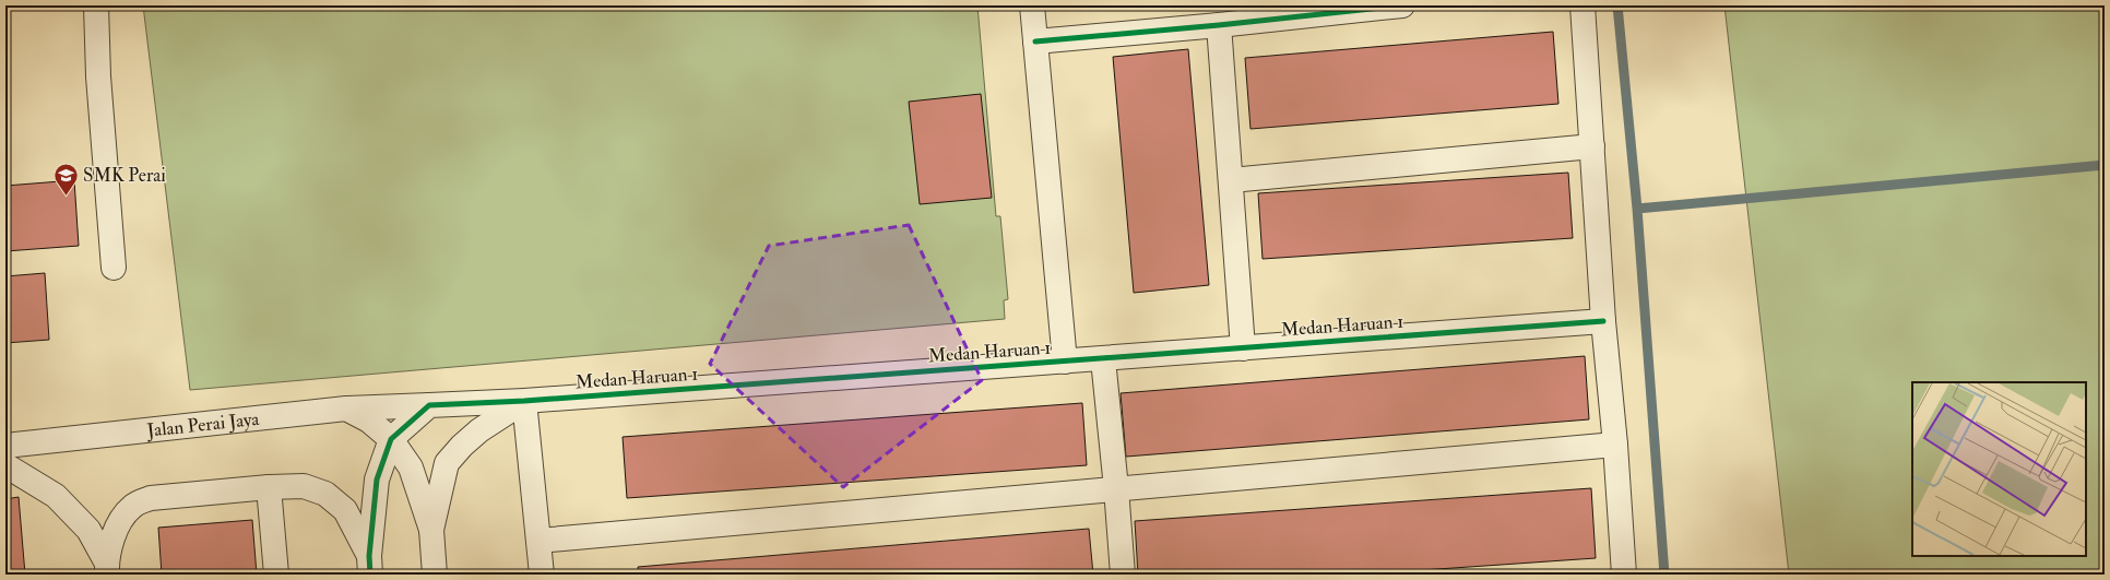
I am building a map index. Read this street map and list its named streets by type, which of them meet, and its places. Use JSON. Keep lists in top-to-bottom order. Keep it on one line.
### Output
{"streets":{"street":["Medan Haruan 1","Jalan Perai Jaya"]},"crossings":[["Medan Haruan 1","Jalan Perai Jaya"]],"places":{"school or university":["SMK Perai"]}}
